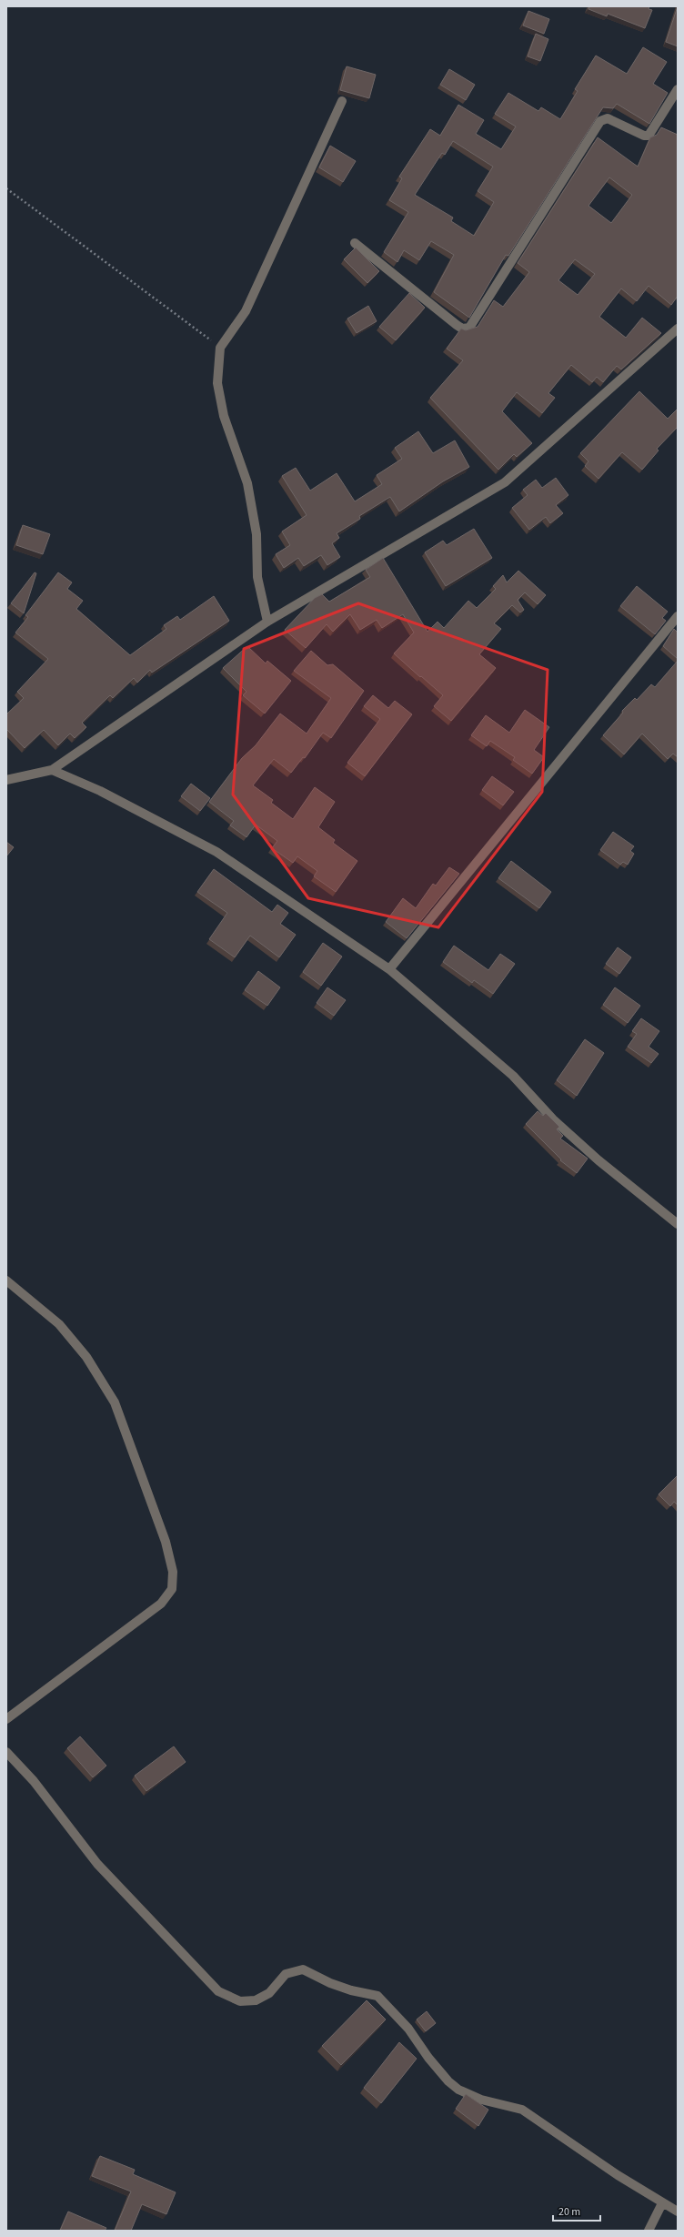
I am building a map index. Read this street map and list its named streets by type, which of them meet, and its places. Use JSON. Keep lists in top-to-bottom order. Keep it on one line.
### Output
{"scale_bar":"20 m"}
